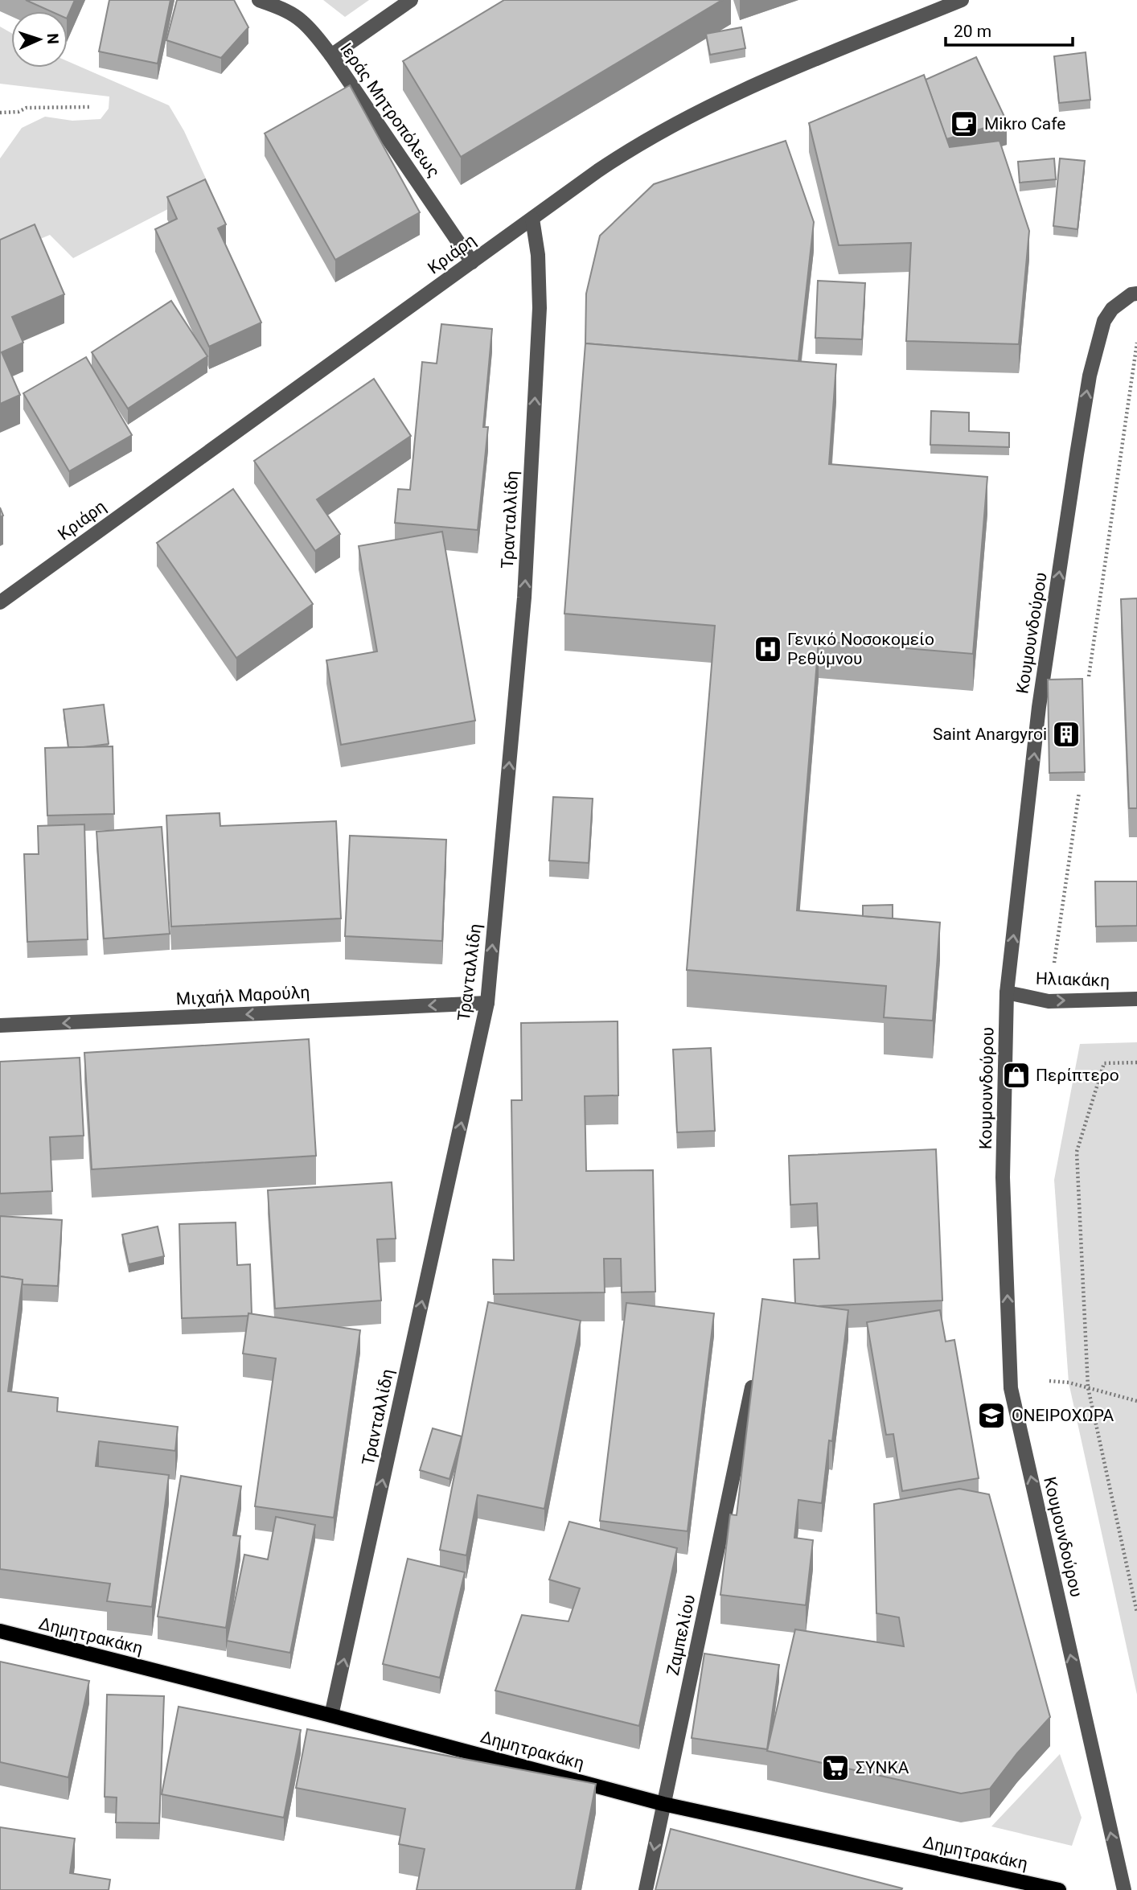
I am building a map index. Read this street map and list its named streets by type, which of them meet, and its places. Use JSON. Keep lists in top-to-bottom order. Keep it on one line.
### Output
{"streets":{"main road":["Δημητρακάκη"],"street":["Ιεράς Μητροπόλεως","Κριάρη","Τρανταλλίδη","Κουμουνδούρου","Ηλιακάκη","Μιχαήλ Μαρούλη","Ζαμπελίου"]},"crossings":[["Ιεράς Μητροπόλεως","Κριάρη"],["Κριάρη","Τρανταλλίδη"],["Τρανταλλίδη","Μιχαήλ Μαρούλη"],["Τρανταλλίδη","Δημητρακάκη"],["Κουμουνδούρου","Ηλιακάκη"],["Ζαμπελίου","Δημητρακάκη"]],"one_way":["Τρανταλλίδη","Κουμουνδούρου","Ηλιακάκη","Μιχαήλ Μαρούλη"],"places":{"cafe":["Mikro Cafe"],"hospital":["Γενικό Νοσοκομείο Ρεθύμνου"],"building":["Saint Anargyroi"],"shop":["Περίπτερο"],"school or university":["ΟΝΕΙΡΟΧΩΡΑ"],"supermarket":["ΣΥΝΚΑ"]},"scale_bar":"20 m","north":"right"}
